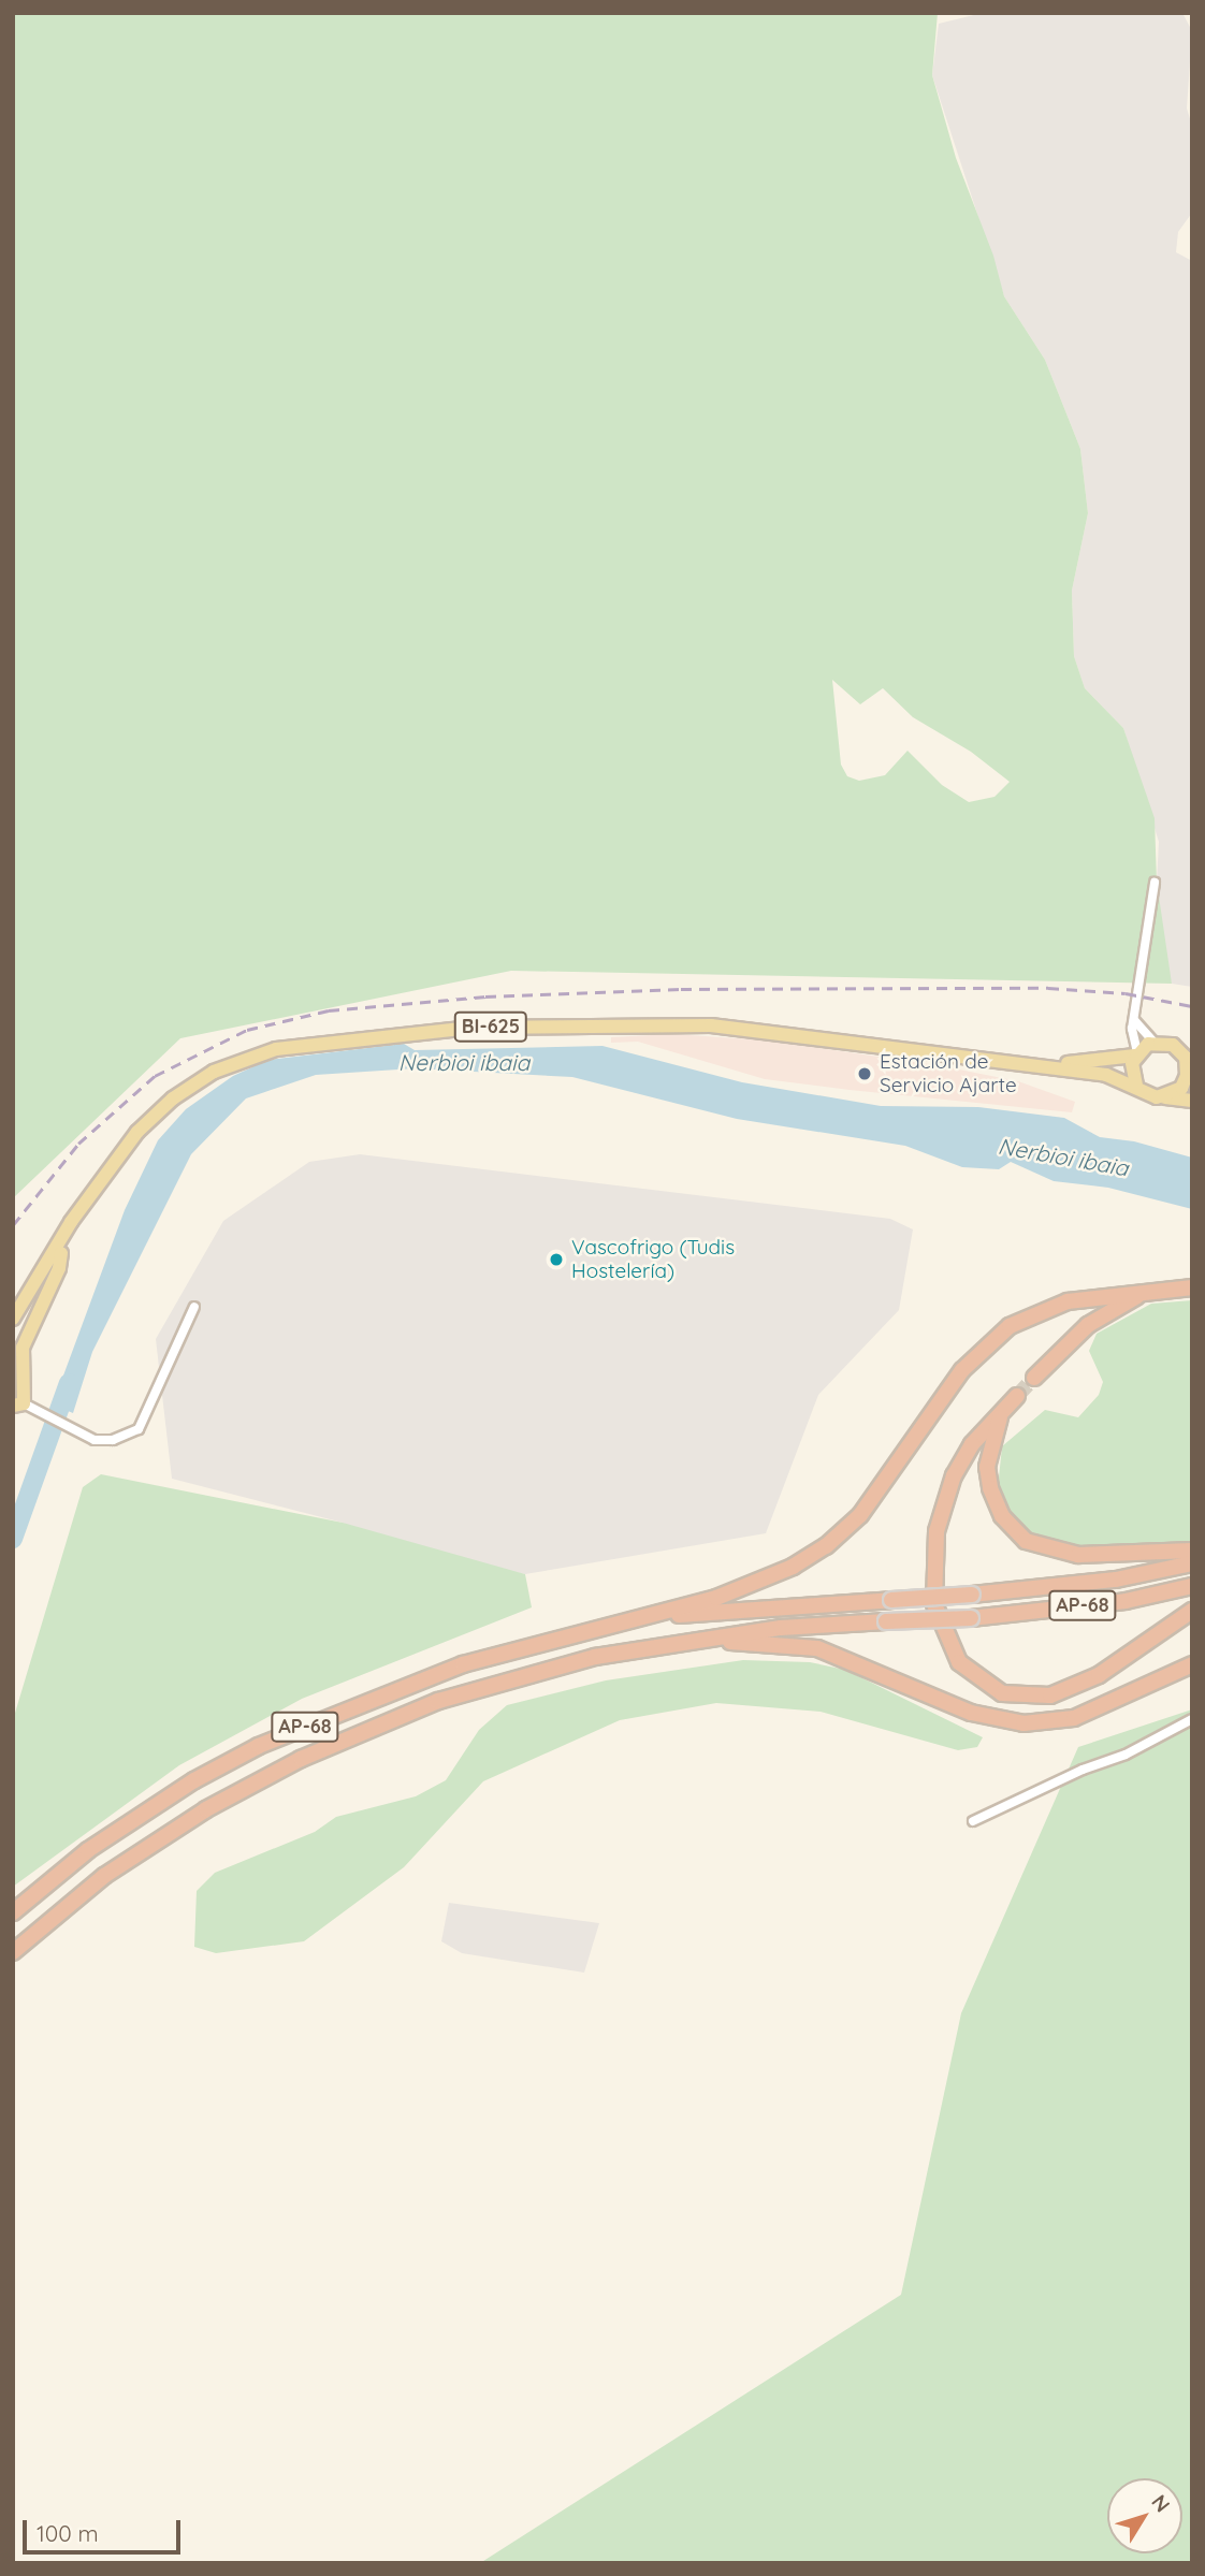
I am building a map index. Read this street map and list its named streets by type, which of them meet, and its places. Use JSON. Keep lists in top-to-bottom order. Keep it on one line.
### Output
{"streets":{"highway":["AP-68"],"main road":["BI-625"]},"water":["Nerbioi ibaia"],"places":["Estación de Servicio Ajarte","Vascofrigo (Tudis Hostelería)"],"scale_bar":"100 m","north":"top right"}
